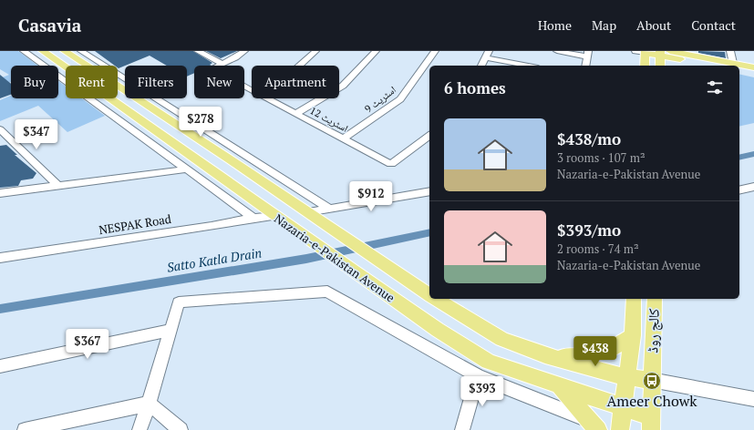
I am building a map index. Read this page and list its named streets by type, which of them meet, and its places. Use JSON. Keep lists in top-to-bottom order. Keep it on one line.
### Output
{"streets":{"main road":["Nazaria-e-Pakistan Avenue","کالج روڈ"],"street":["اسٹریٹ 9","اسٹریٹ 12","NESPAK Road"]},"crossings":[["اسٹریٹ 9","اسٹریٹ 12"],["NESPAK Road","Nazaria-e-Pakistan Avenue"],["Nazaria-e-Pakistan Avenue","کالج روڈ"]],"water":["Satto Katla Drain"],"places":{"bus stop":["Ameer Chowk"]},"page":{"header":"Casavia","nav":["Home","Map","About","Contact"],"chip":["Buy","Rent","Filters","New","Apartment"],"heading":"6 homes","price":["$278","$347","$912","$367","$438","$393"],"list":[{"name":"$438/mo","note":"3 rooms · 107 m² · Nazaria-e-Pakistan Avenue"},{"name":"$393/mo","note":"2 rooms · 74 m² · Nazaria-e-Pakistan Avenue"}]}}
